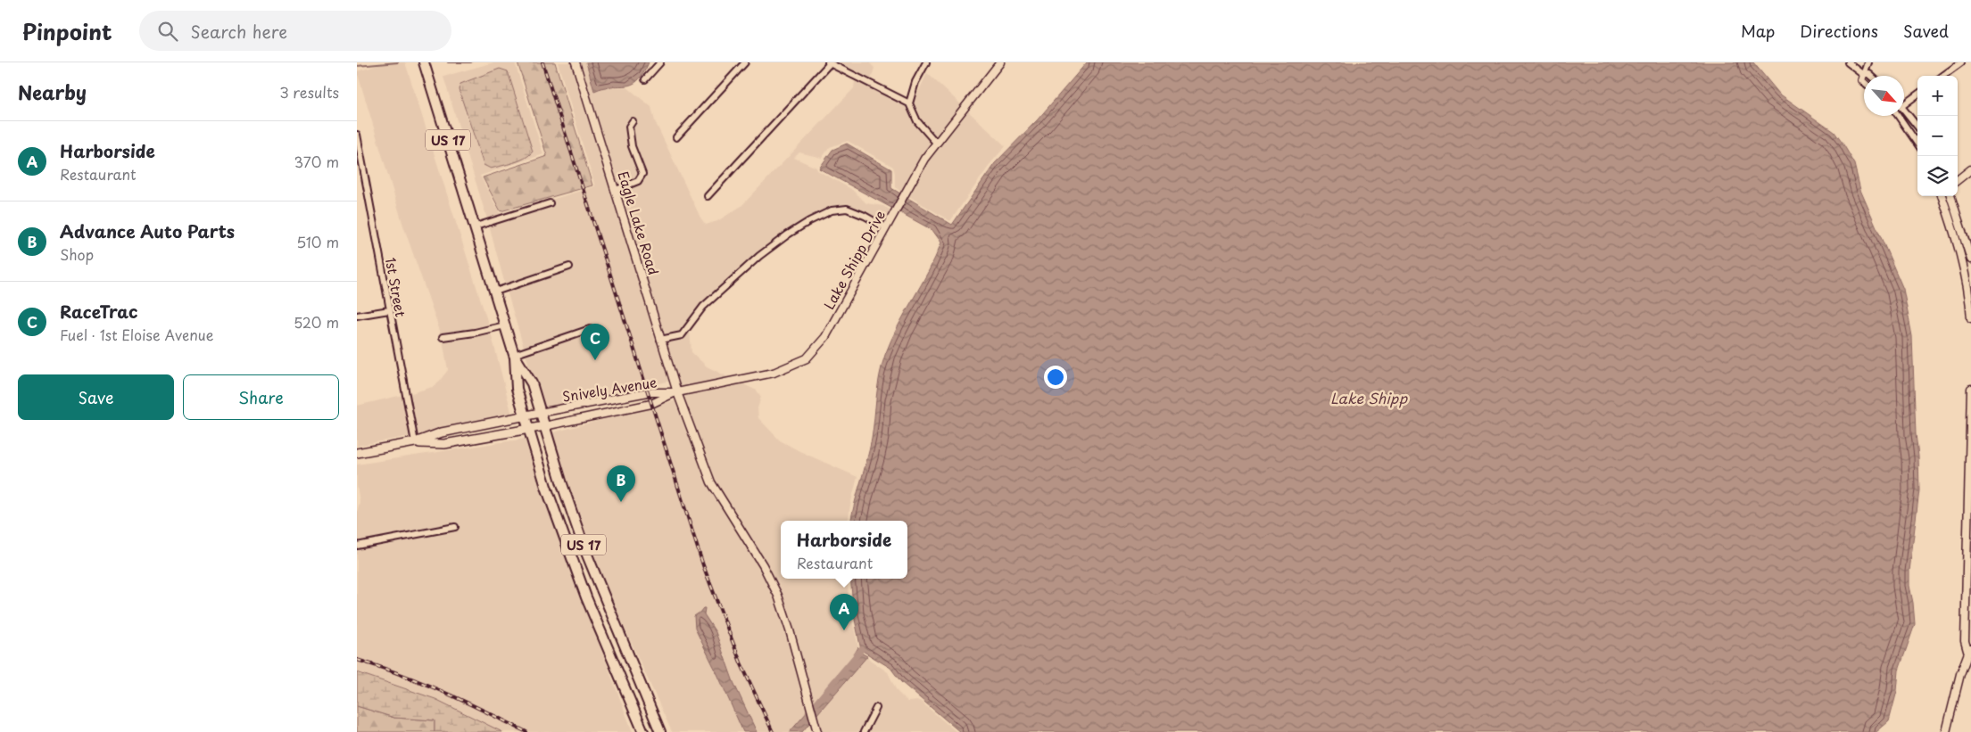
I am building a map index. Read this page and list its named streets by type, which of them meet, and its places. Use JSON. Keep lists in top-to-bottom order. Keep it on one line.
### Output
{"streets":{"highway":["US 17"],"main road":["Snively Avenue"],"street":["Eagle Lake Road","Lake Shipp Drive","1st Street"]},"crossings":[["US 17","Snively Avenue"],["Eagle Lake Road","Lake Shipp Drive"],["Eagle Lake Road","Snively Avenue"],["Lake Shipp Drive","Snively Avenue"],["1st Street","Snively Avenue"]],"water":["Lake Shipp"],"north":"bottom right","page":{"header":"Pinpoint","search":"Search here","nav":["Map","Directions","Saved"],"heading":["Nearby","3 results"],"map_buttons":["+","−"],"list":[{"mark":"A","name":"Harborside","note":"Restaurant","value":"370 m"},{"mark":"B","name":"Advance Auto Parts","note":"Shop","value":"510 m"},{"mark":"C","name":"RaceTrac","note":"Fuel · 1st Eloise Avenue","value":"520 m"}],"pins":["C","B","A"],"buttons":["Save","Share"],"popup":["Harborside","Restaurant"]}}
